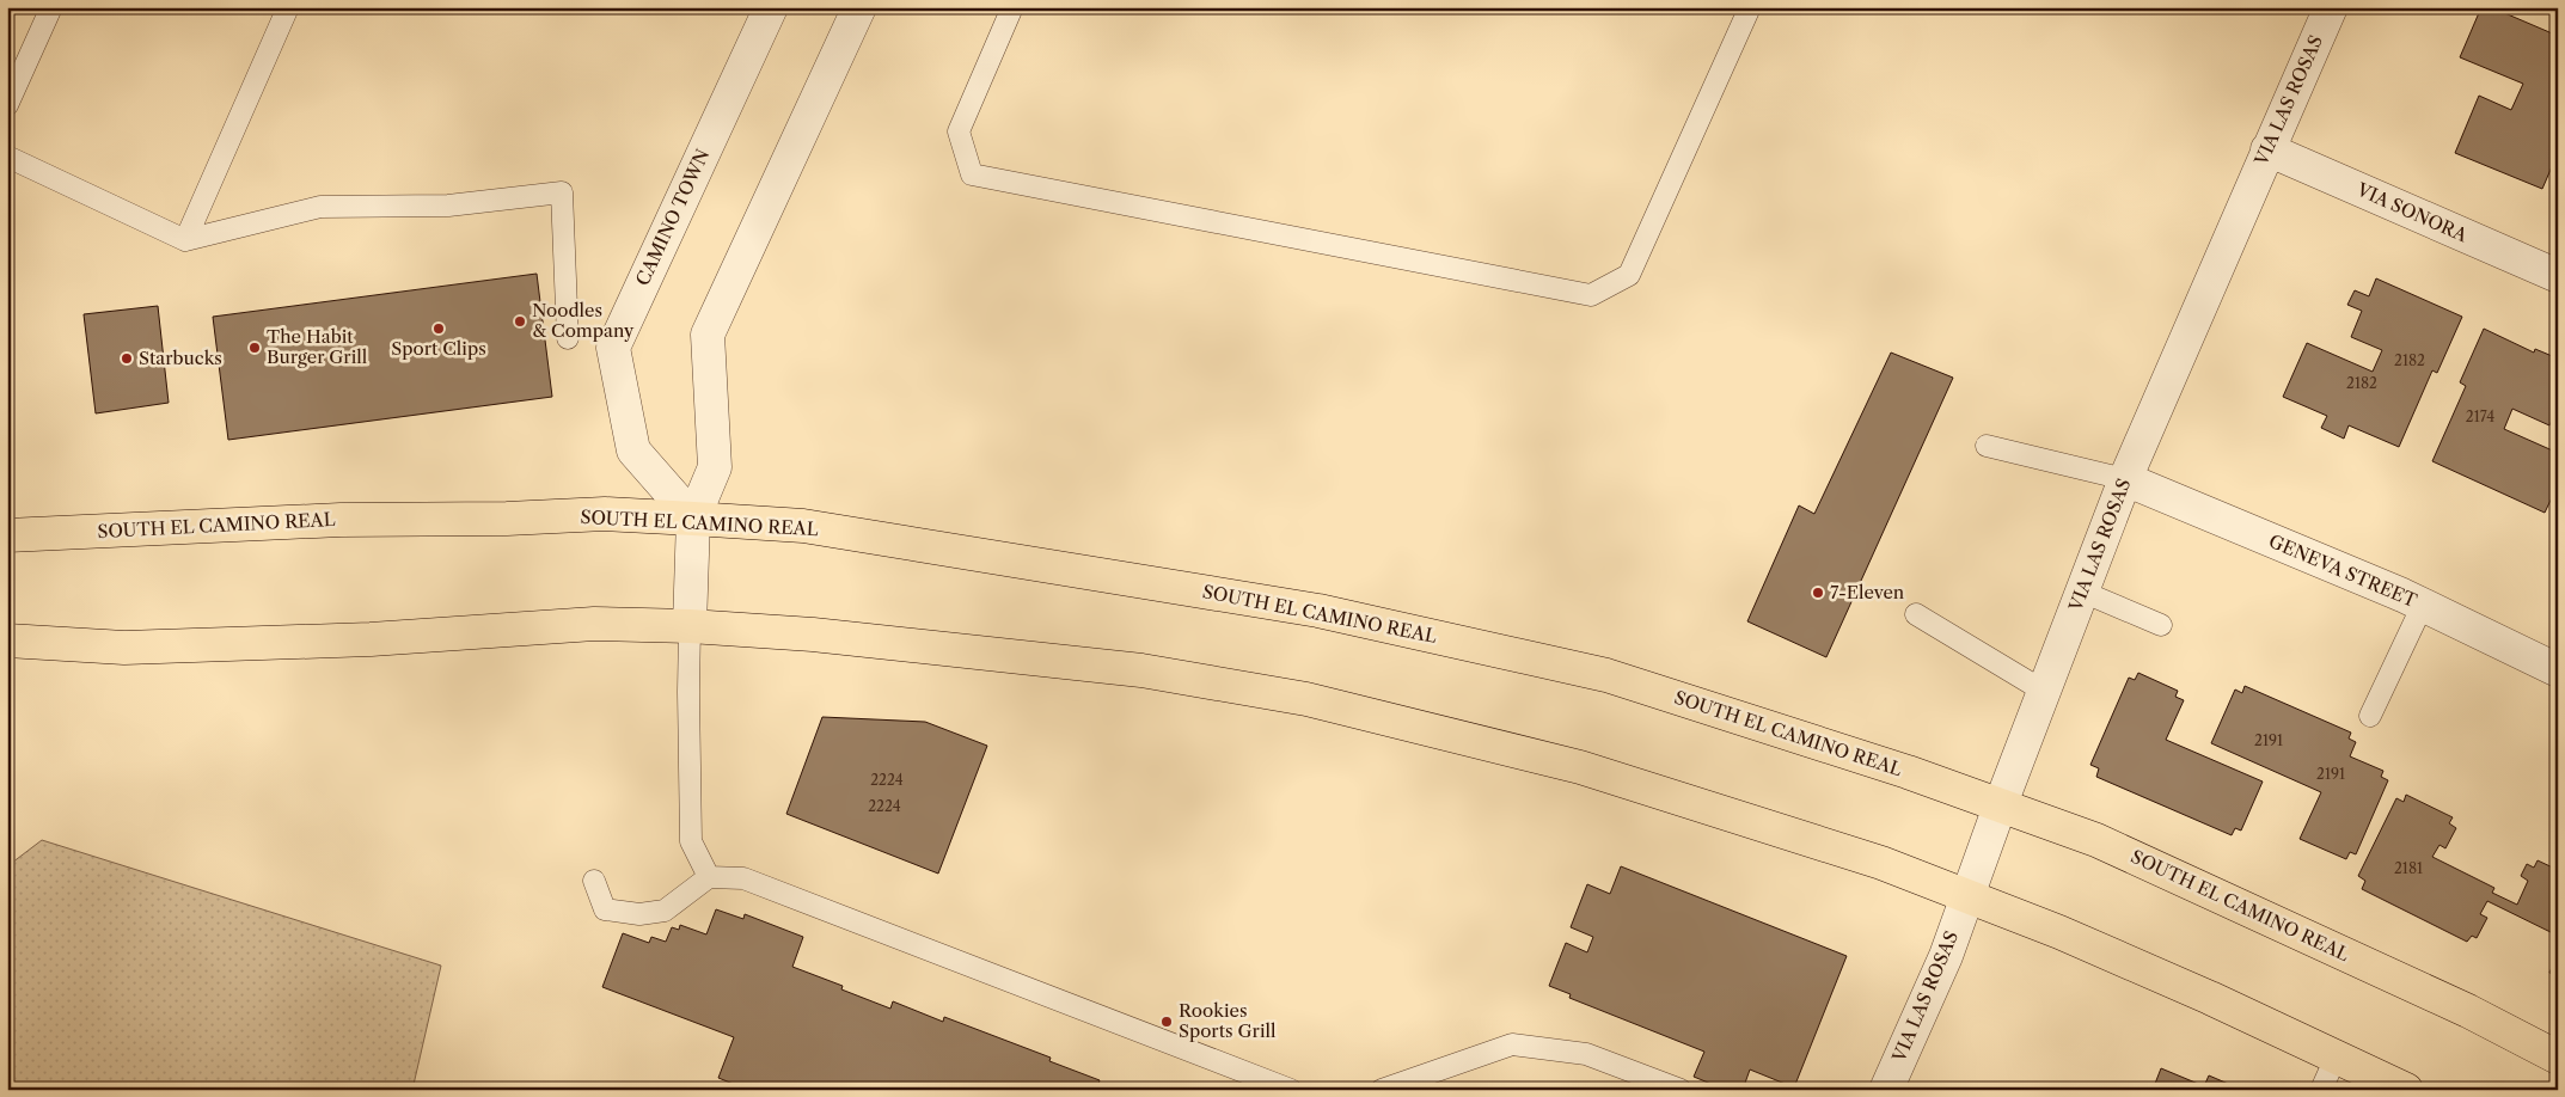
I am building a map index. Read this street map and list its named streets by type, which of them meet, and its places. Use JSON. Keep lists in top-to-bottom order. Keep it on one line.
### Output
{"streets":{"main road":["SOUTH EL CAMINO REAL"],"street":["VIA LAS ROSAS","VIA SONORA","CAMINO TOWN","GENEVA STREET"]},"crossings":[["VIA LAS ROSAS","VIA SONORA"],["VIA LAS ROSAS","SOUTH EL CAMINO REAL"],["VIA LAS ROSAS","GENEVA STREET"],["CAMINO TOWN","SOUTH EL CAMINO REAL"]],"places":["Noodles & Company","Sport Clips","The Habit Burger Grill","Starbucks","7-Eleven","Rookies Sports Grill"],"house_numbers":["2182","2182","2174","2191","2191","2224","2224","2181"]}
